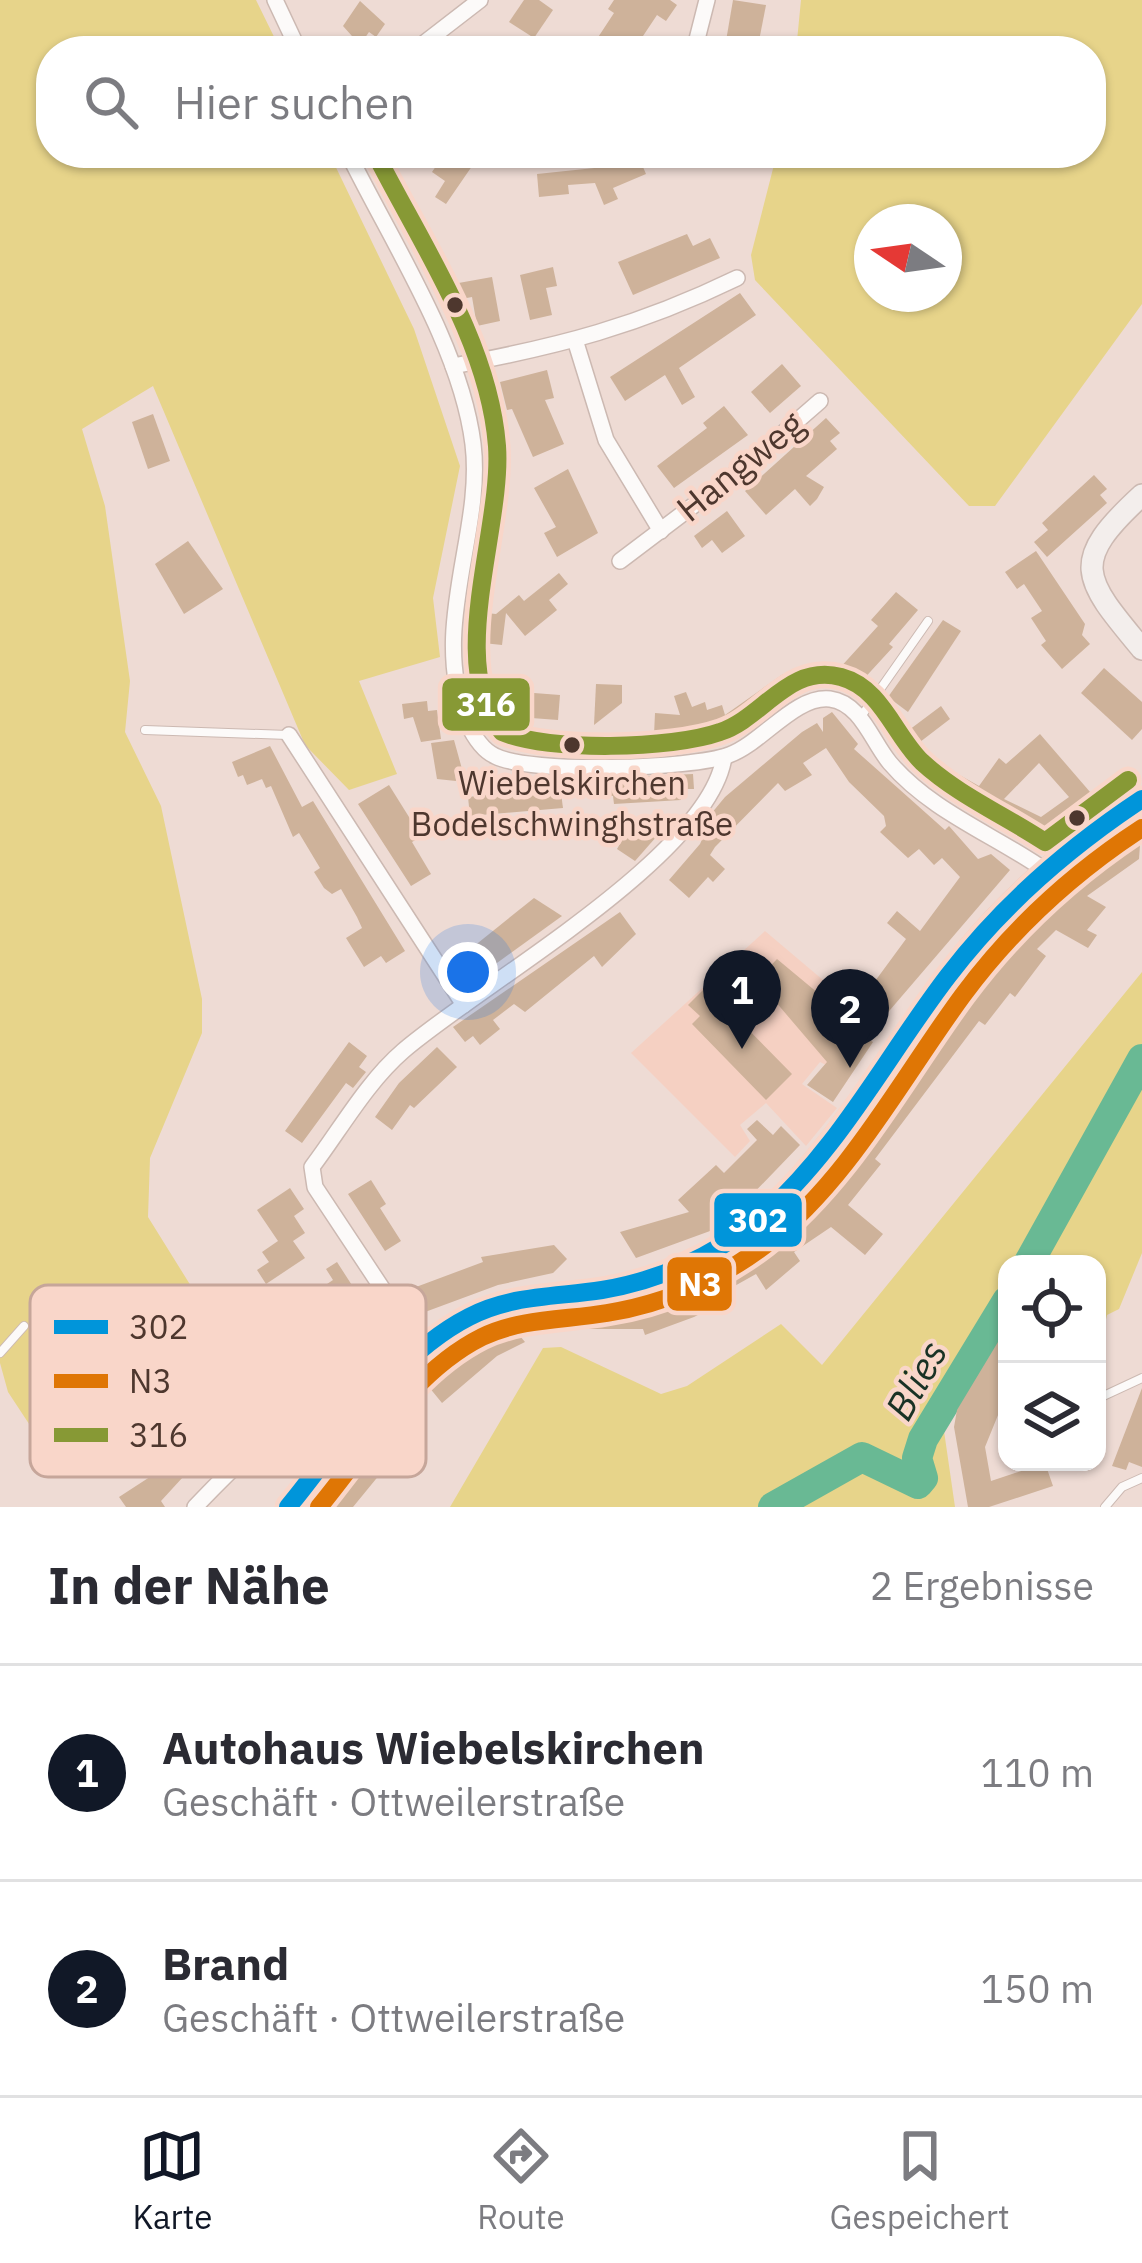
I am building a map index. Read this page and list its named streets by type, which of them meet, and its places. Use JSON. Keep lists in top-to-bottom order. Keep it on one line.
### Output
{"streets":{"street":["Hangweg"]},"water":["Blies"],"places":["Wiebelskirchen Bodelschwinghstraße"],"lines":["transit line 316","transit line 302","transit line N3"],"legend":["302","N3","316"],"north":"left","page":{"search":"Hier suchen","pins":["1","2"],"heading":["In der Nähe","2 Ergebnisse"],"list":[{"mark":"1","name":"Autohaus Wiebelskirchen","note":"Geschäft · Ottweilerstraße","value":"110 m"},{"mark":"2","name":"Brand","note":"Geschäft · Ottweilerstraße","value":"150 m"}],"nav":["Karte","Route","Gespeichert"]}}
